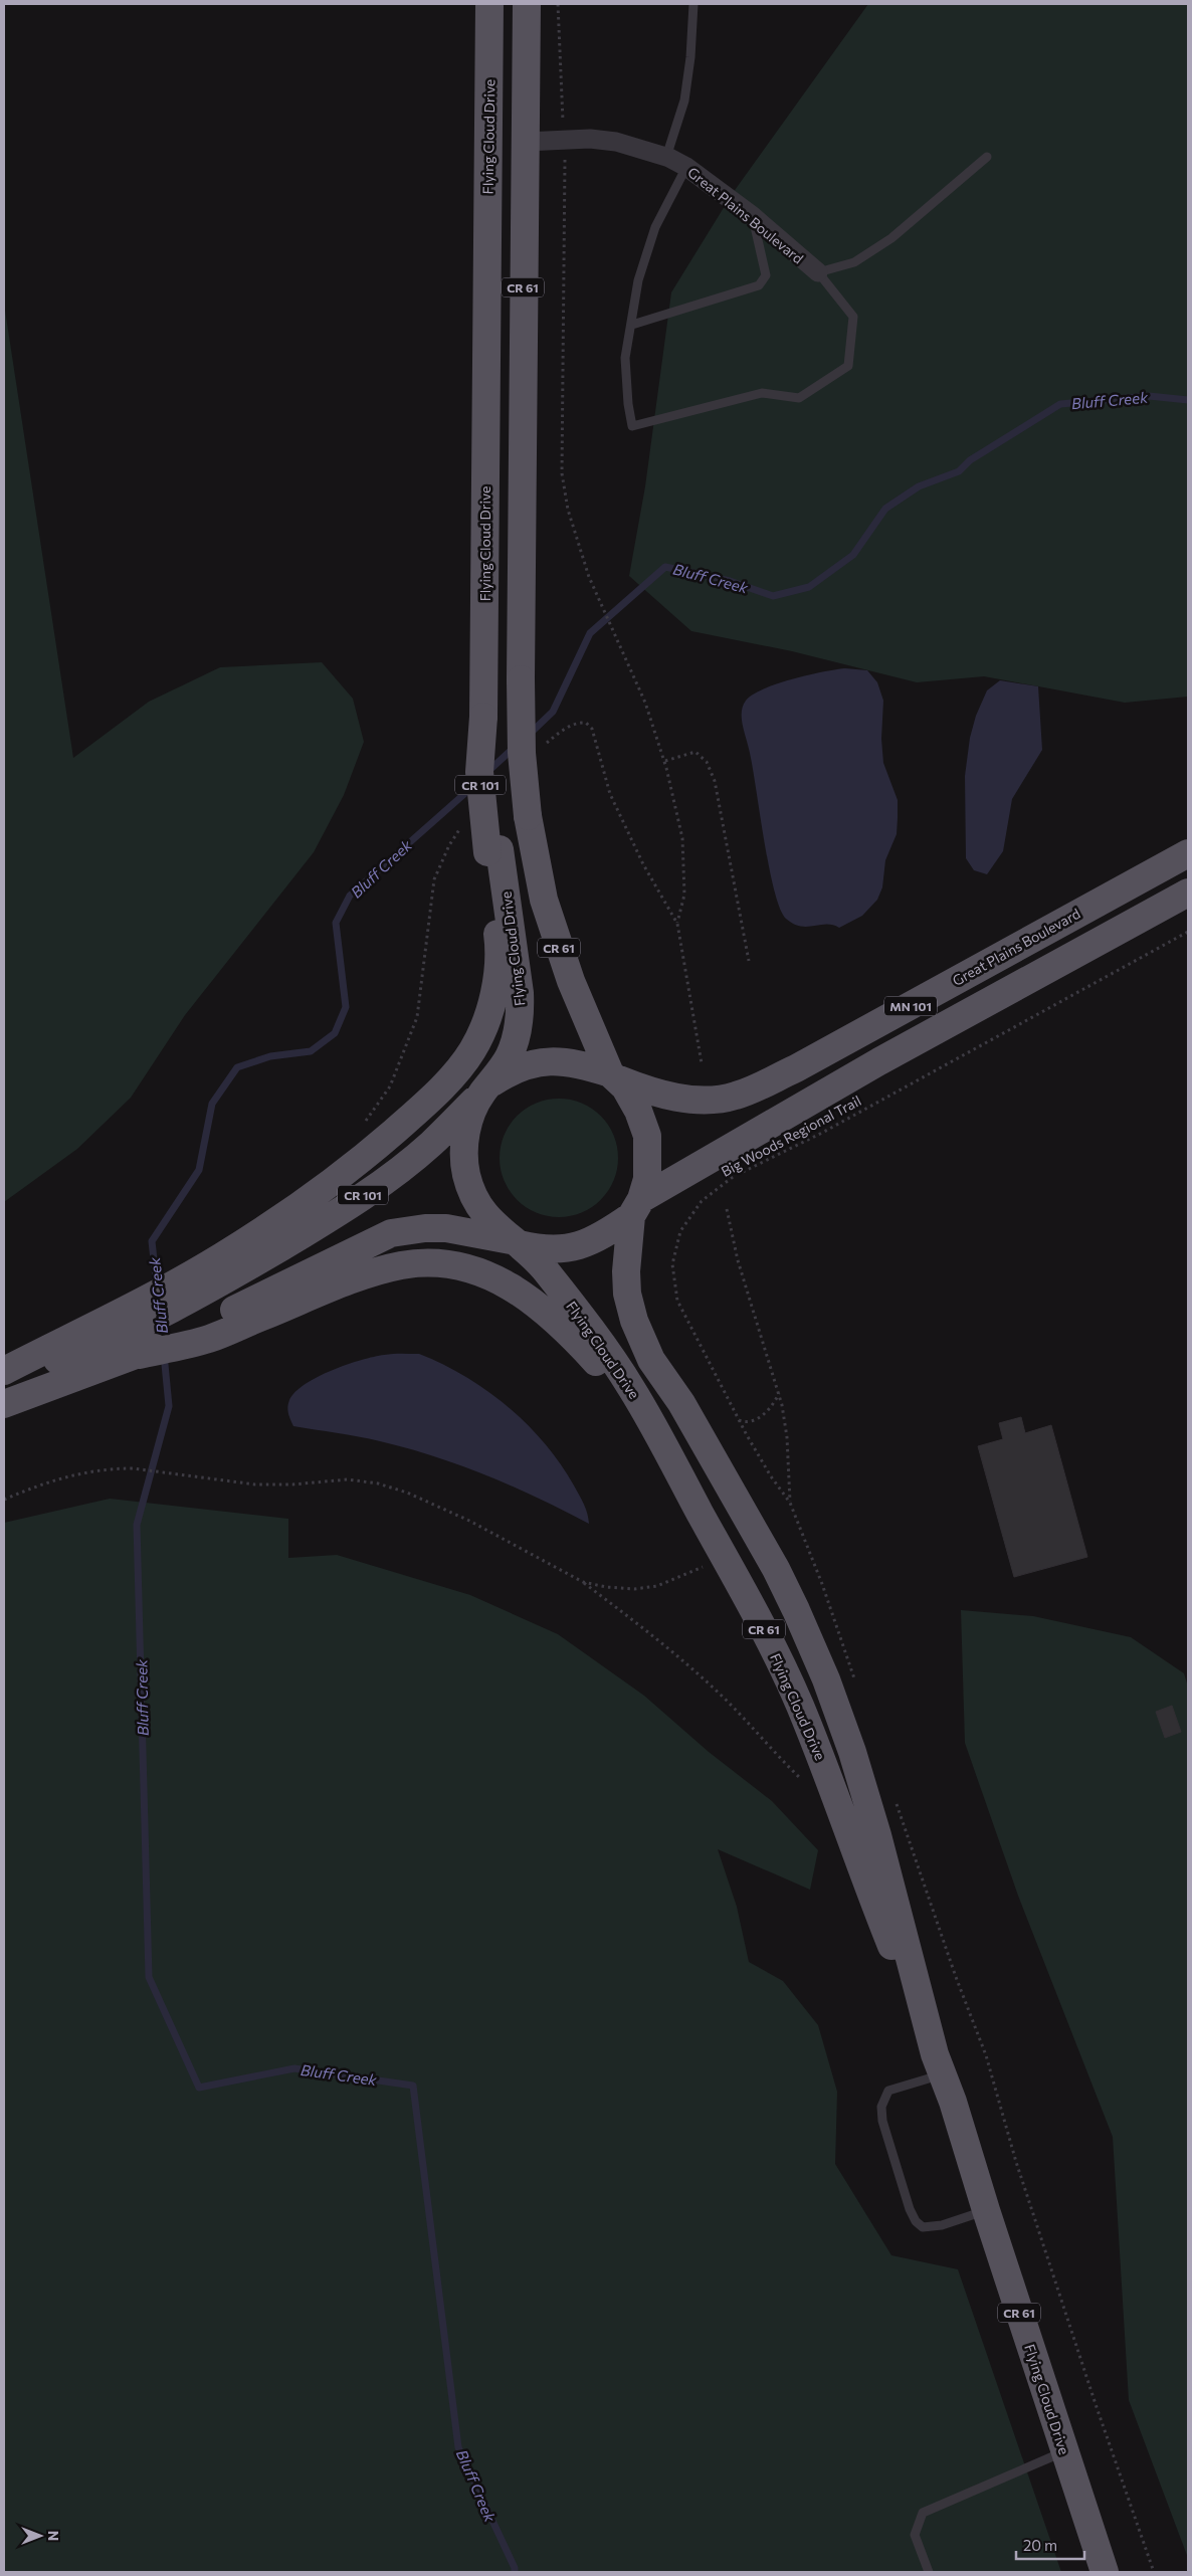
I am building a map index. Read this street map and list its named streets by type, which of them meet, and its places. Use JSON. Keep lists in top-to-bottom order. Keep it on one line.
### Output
{"streets":{"main road":["Flying Cloud Drive","Great Plains Boulevard","CR 61","CR 101","MN 101"],"path":["Big Woods Regional Trail"]},"crossings":[["Flying Cloud Drive","Great Plains Boulevard"],["Flying Cloud Drive","CR 101"],["Flying Cloud Drive","MN 101"],["Great Plains Boulevard","CR 101"]],"water":["Bluff Creek"],"scale_bar":"20 m","north":"right"}
